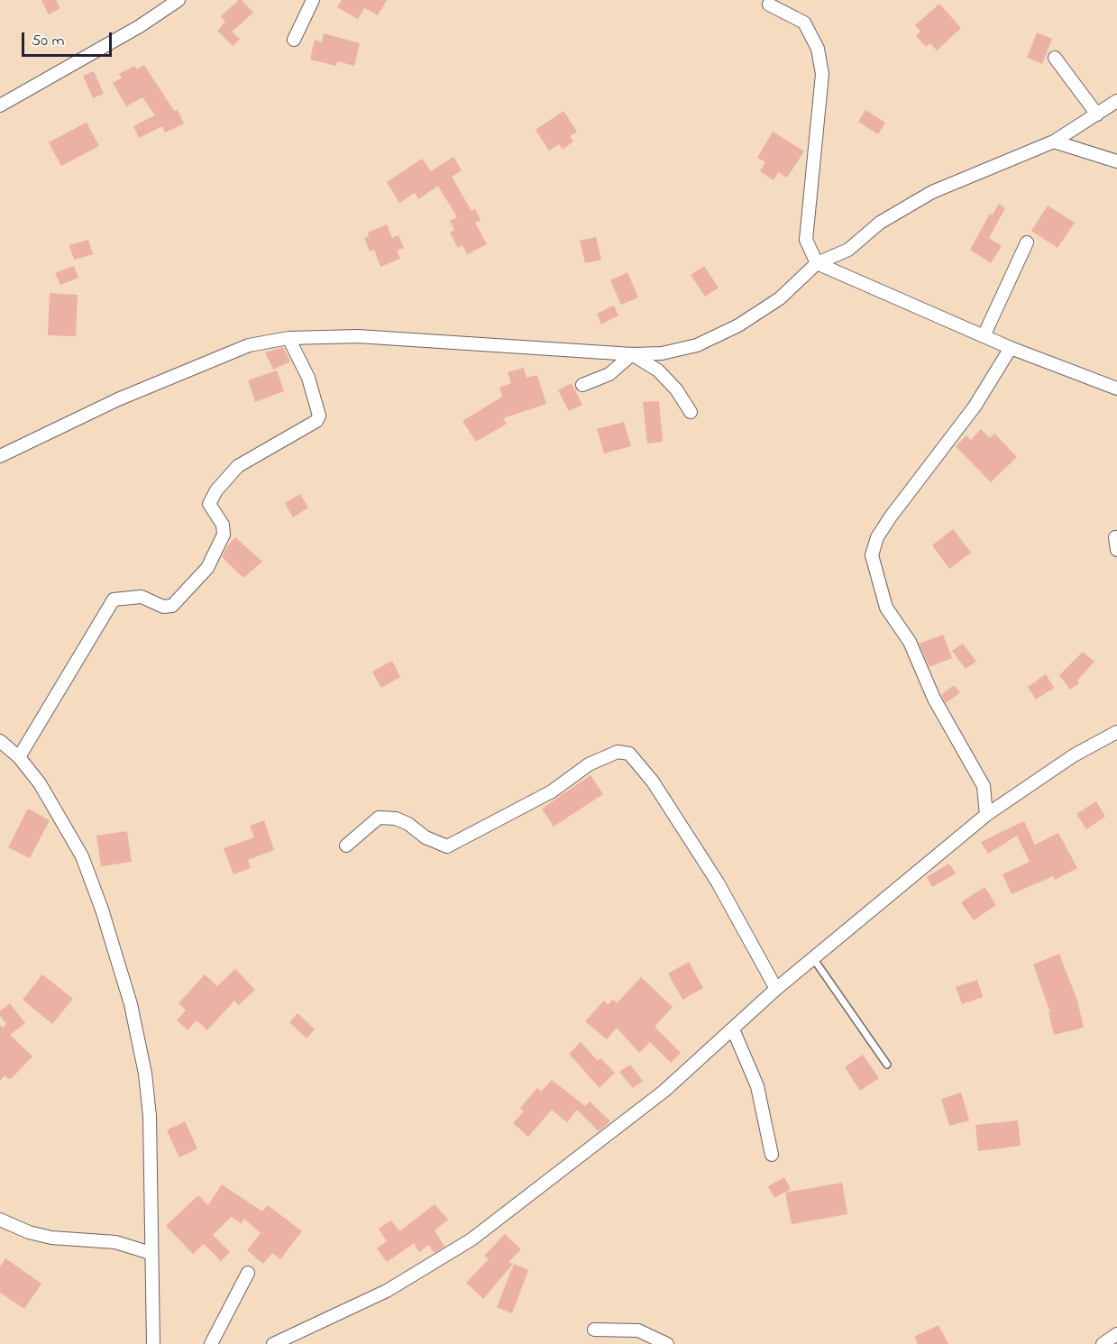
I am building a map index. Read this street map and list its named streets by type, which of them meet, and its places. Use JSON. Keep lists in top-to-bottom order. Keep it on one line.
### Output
{"scale_bar":"50 m"}
